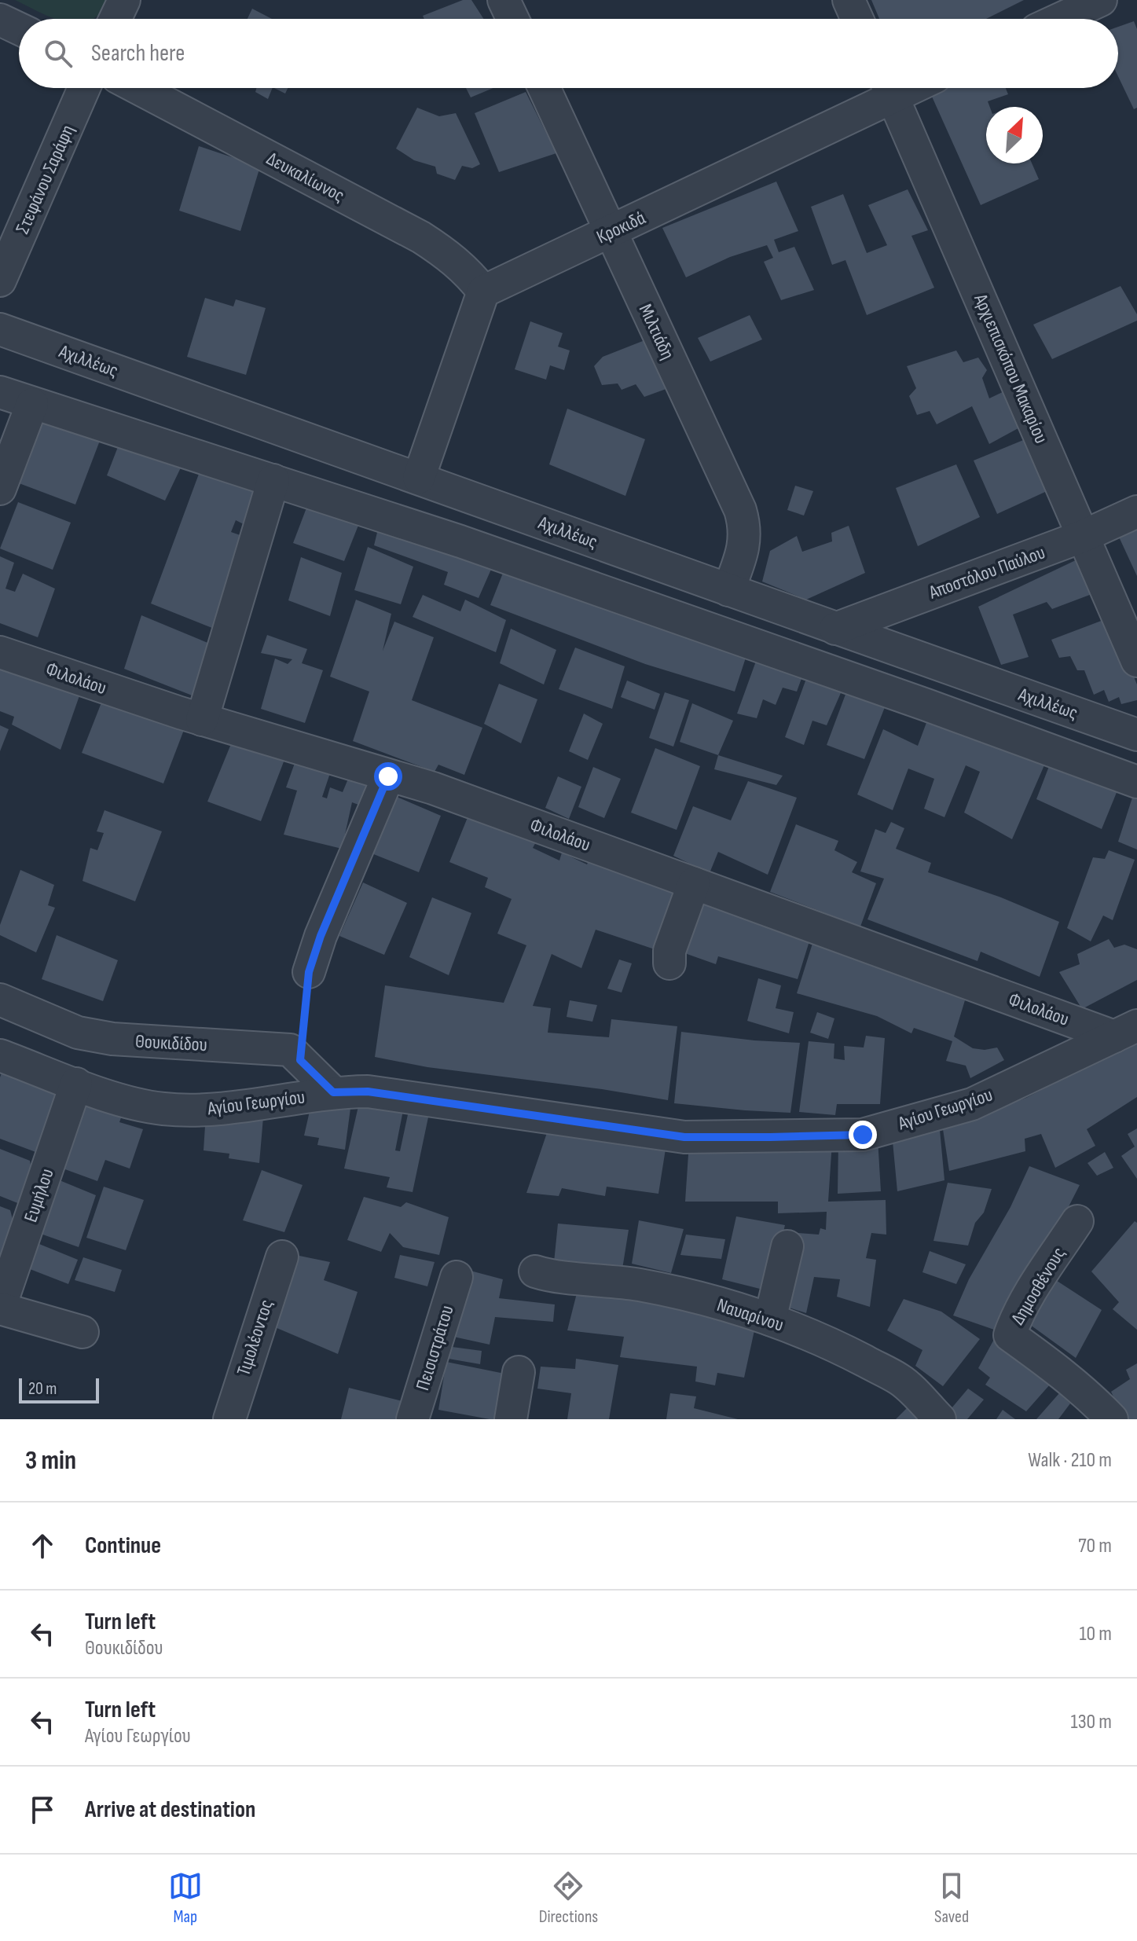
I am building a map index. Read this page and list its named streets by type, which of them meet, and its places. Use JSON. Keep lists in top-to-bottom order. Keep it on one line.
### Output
{"streets":{"street":["Δευκαλίωνος","Στεφάνου Σαράφη","Κροκιδά","Μιλτιάδη","Αχιλλέως","Αρχιεπισκόπου Μακαρίου","Αποστόλου Παύλου","Φιλολάου","Θουκιδίδου","Αγίου Γεωργίου","Ευμήλου","Δημοσθένους","Ναυαρίνου","Τιμολέοντος","Πεισιστράτου"]},"crossings":[["Δευκαλίωνος","Κροκιδά"],["Κροκιδά","Μιλτιάδη"],["Μιλτιάδη","Αχιλλέως"],["Αχιλλέως","Αποστόλου Παύλου"],["Αρχιεπισκόπου Μακαρίου","Αποστόλου Παύλου"],["Φιλολάου","Αγίου Γεωργίου"],["Θουκιδίδου","Αγίου Γεωργίου"],["Αγίου Γεωργίου","Ευμήλου"]],"scale_bar":"20 m","north":"top right","page":{"search":"Search here","scale":"20 m","heading":["3 min","Walk · 210 m"],"list":[["Continue","70 m"],["Turn left","Θουκιδίδου","10 m"],["Turn left","Αγίου Γεωργίου","130 m"],"Arrive at destination"],"nav":["Map","Directions","Saved"]}}
